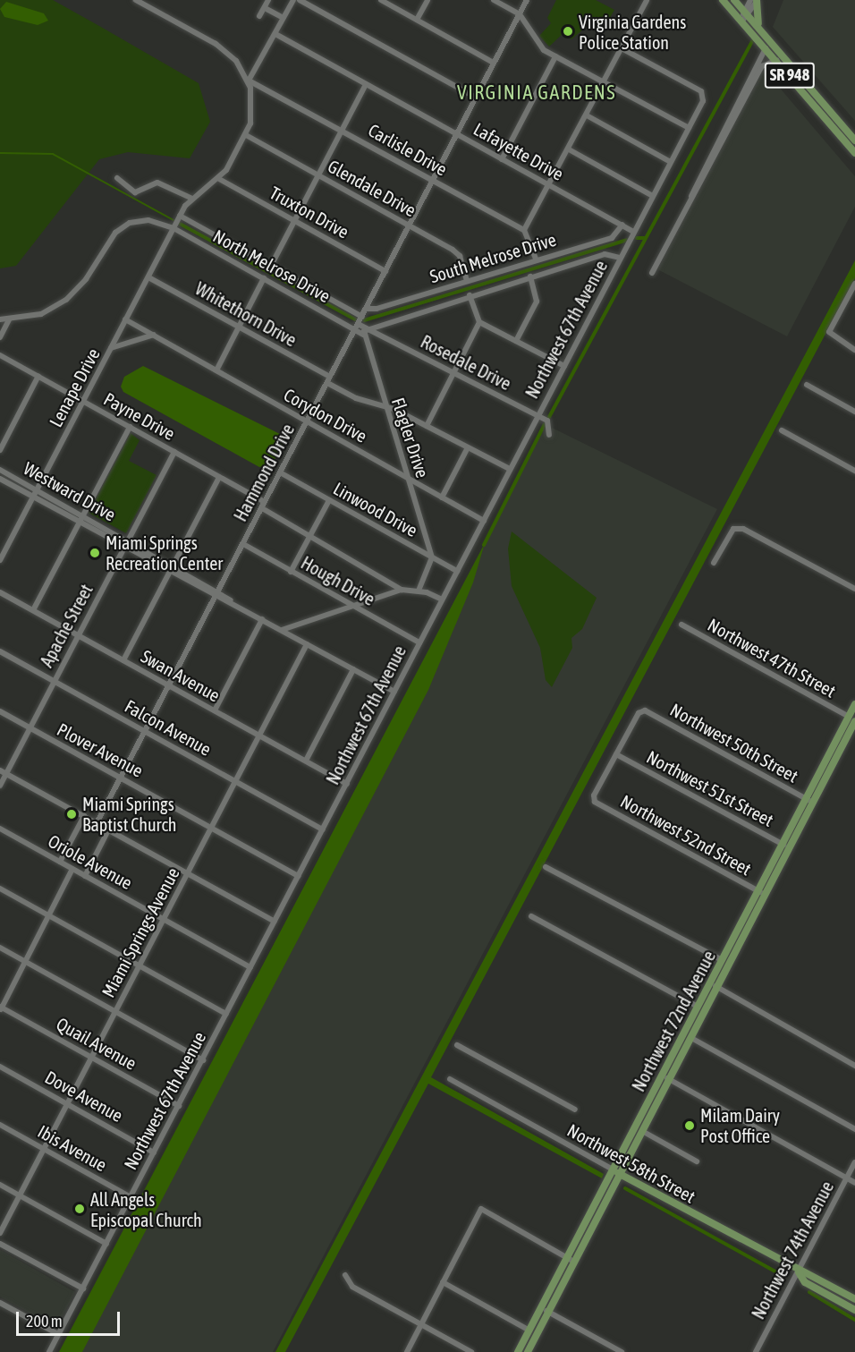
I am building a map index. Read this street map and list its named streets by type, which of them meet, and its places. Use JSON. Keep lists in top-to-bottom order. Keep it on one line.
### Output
{"streets":{"main road":["SR 948","Northwest 72nd Avenue","Northwest 58th Street"],"street":["Carlisle Drive","Lafayette Drive","Glendale Drive","Truxton Drive","South Melrose Drive","North Melrose Drive","Whitethorn Drive","Northwest 67th Avenue","Rosedale Drive","Lenape Drive","Corydon Drive","Payne Drive","Flagler Drive","Hammond Drive","Westward Drive","Linwood Drive","Hough Drive","Apache Street","Northwest 47th Street","Swan Avenue","Falcon Avenue","Northwest 50th Street","Plover Avenue","Northwest 51st Street","Northwest 52nd Street","Oriole Avenue","Miami Springs Avenue","Quail Avenue","Dove Avenue","Ibis Avenue","Northwest 74th Avenue"]},"crossings":[["Carlisle Drive","Hammond Drive"],["Lafayette Drive","South Melrose Drive"],["Lafayette Drive","Northwest 67th Avenue"],["Lafayette Drive","Hammond Drive"],["Glendale Drive","South Melrose Drive"],["Glendale Drive","Hammond Drive"],["Truxton Drive","Hammond Drive"],["South Melrose Drive","Hammond Drive"],["North Melrose Drive","Rosedale Drive"],["North Melrose Drive","Lenape Drive"],["North Melrose Drive","Hammond Drive"],["Whitethorn Drive","Northwest 67th Avenue"],["Whitethorn Drive","Lenape Drive"],["Whitethorn Drive","Flagler Drive"],["Whitethorn Drive","Hammond Drive"],["Northwest 67th Avenue","Rosedale Drive"],["Northwest 67th Avenue","Corydon Drive"],["Northwest 67th Avenue","Westward Drive"],["Northwest 67th Avenue","Linwood Drive"],["Northwest 67th Avenue","Hough Drive"],["Northwest 67th Avenue","Swan Avenue"],["Northwest 67th Avenue","Falcon Avenue"],["Northwest 67th Avenue","Plover Avenue"],["Northwest 67th Avenue","Oriole Avenue"],["Northwest 67th Avenue","Quail Avenue"],["Northwest 67th Avenue","Dove Avenue"],["Northwest 67th Avenue","Ibis Avenue"],["Rosedale Drive","Hammond Drive"],["Lenape Drive","Corydon Drive"],["Lenape Drive","Payne Drive"],["Lenape Drive","Westward Drive"],["Corydon Drive","Flagler Drive"],["Corydon Drive","Hammond Drive"],["Payne Drive","Hammond Drive"],["Payne Drive","Apache Street"],["Flagler Drive","Linwood Drive"],["Hammond Drive","Westward Drive"],["Hammond Drive","Linwood Drive"],["Hammond Drive","Hough Drive"],["Hammond Drive","Swan Avenue"],["Hammond Drive","Falcon Avenue"],["Hammond Drive","Plover Avenue"],["Westward Drive","Apache Street"],["Westward Drive","Miami Springs Avenue"],["Apache Street","Swan Avenue"],["Apache Street","Falcon Avenue"],["Apache Street","Plover Avenue"],["Northwest 47th Street","Northwest 72nd Avenue"],["Swan Avenue","Miami Springs Avenue"],["Falcon Avenue","Miami Springs Avenue"],["Northwest 50th Street","Northwest 51st Street"],["Northwest 50th Street","Northwest 52nd Street"],["Northwest 50th Street","Northwest 72nd Avenue"],["Plover Avenue","Miami Springs Avenue"],["Northwest 51st Street","Northwest 52nd Street"],["Northwest 51st Street","Northwest 72nd Avenue"],["Northwest 52nd Street","Northwest 72nd Avenue"],["Oriole Avenue","Miami Springs Avenue"],["Miami Springs Avenue","Quail Avenue"],["Miami Springs Avenue","Dove Avenue"],["Miami Springs Avenue","Ibis Avenue"],["Northwest 72nd Avenue","Northwest 58th Street"],["Northwest 58th Street","Northwest 74th Avenue"]],"districts":["VIRGINIA GARDENS"],"places":["Virginia Gardens Police Station","Miami Springs Recreation Center","Miami Springs Baptist Church","Milam Dairy Post Office","All Angels Episcopal Church"],"scale_bar":"200 m"}
